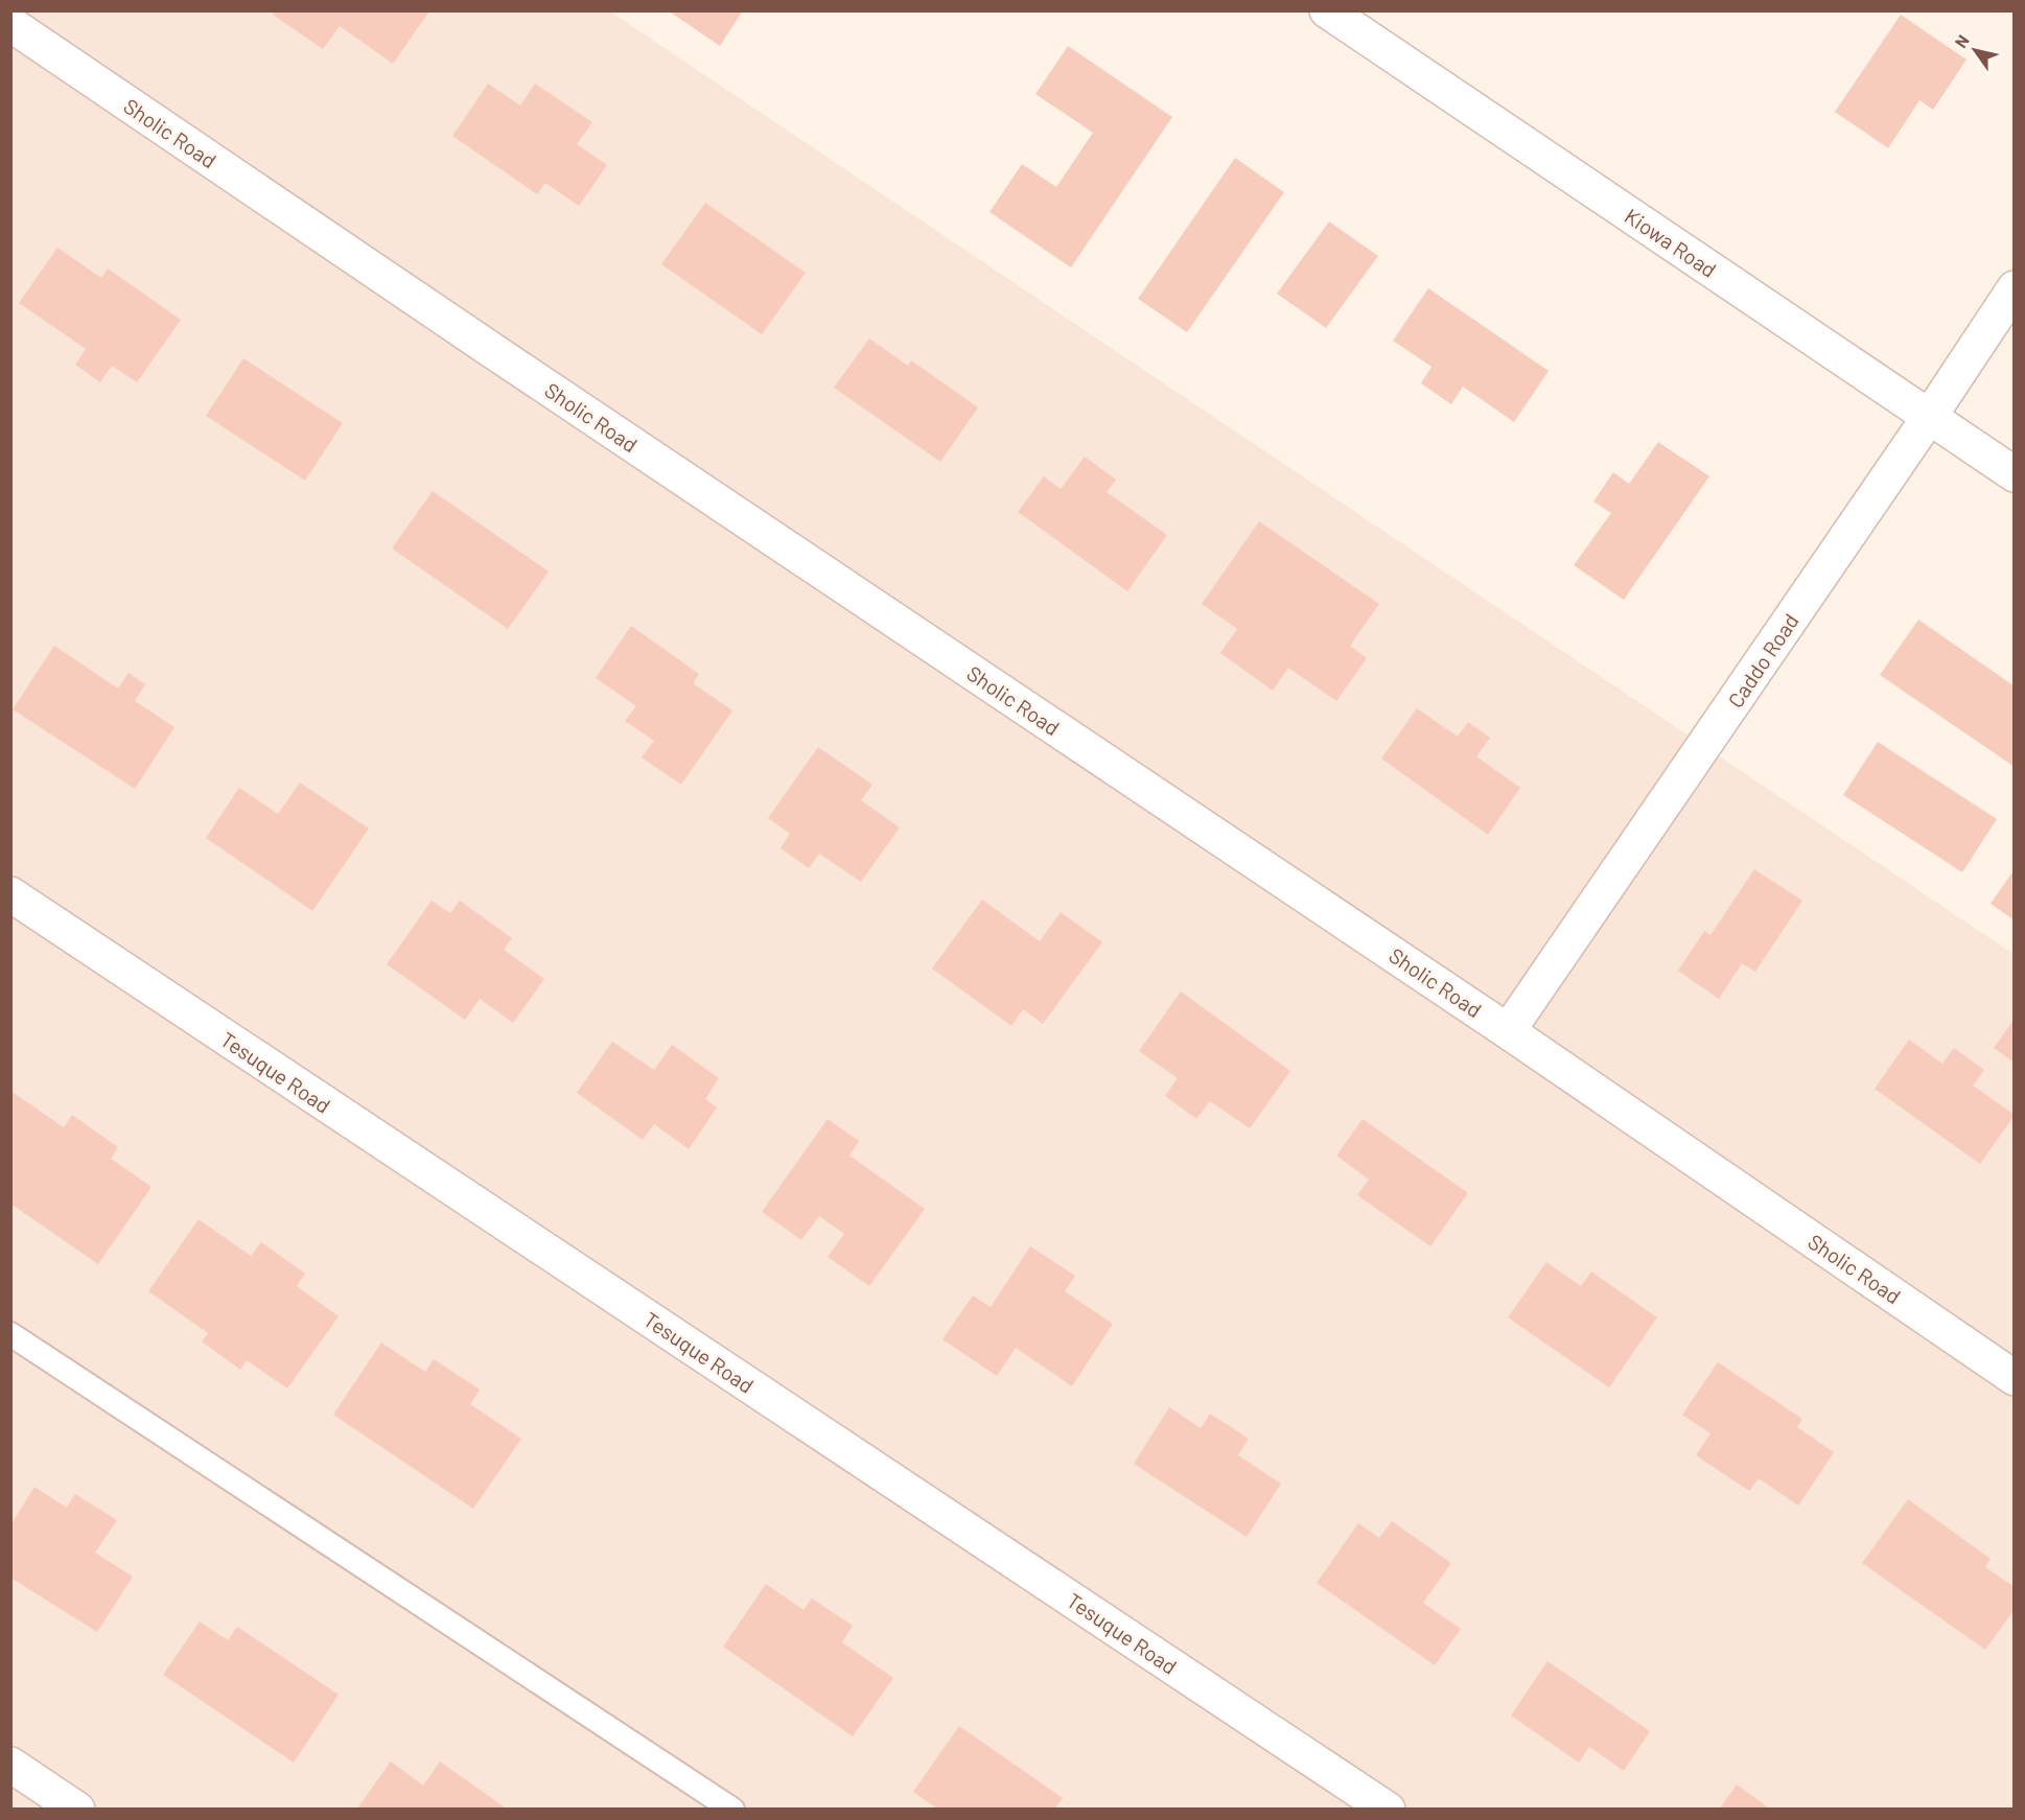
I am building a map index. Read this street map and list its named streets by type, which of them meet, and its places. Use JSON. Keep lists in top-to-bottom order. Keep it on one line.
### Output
{"streets":{"street":["Sholic Road","Kiowa Road","Caddo Road","Tesuque Road"]},"crossings":[["Sholic Road","Caddo Road"],["Kiowa Road","Caddo Road"]],"north":"top left"}
